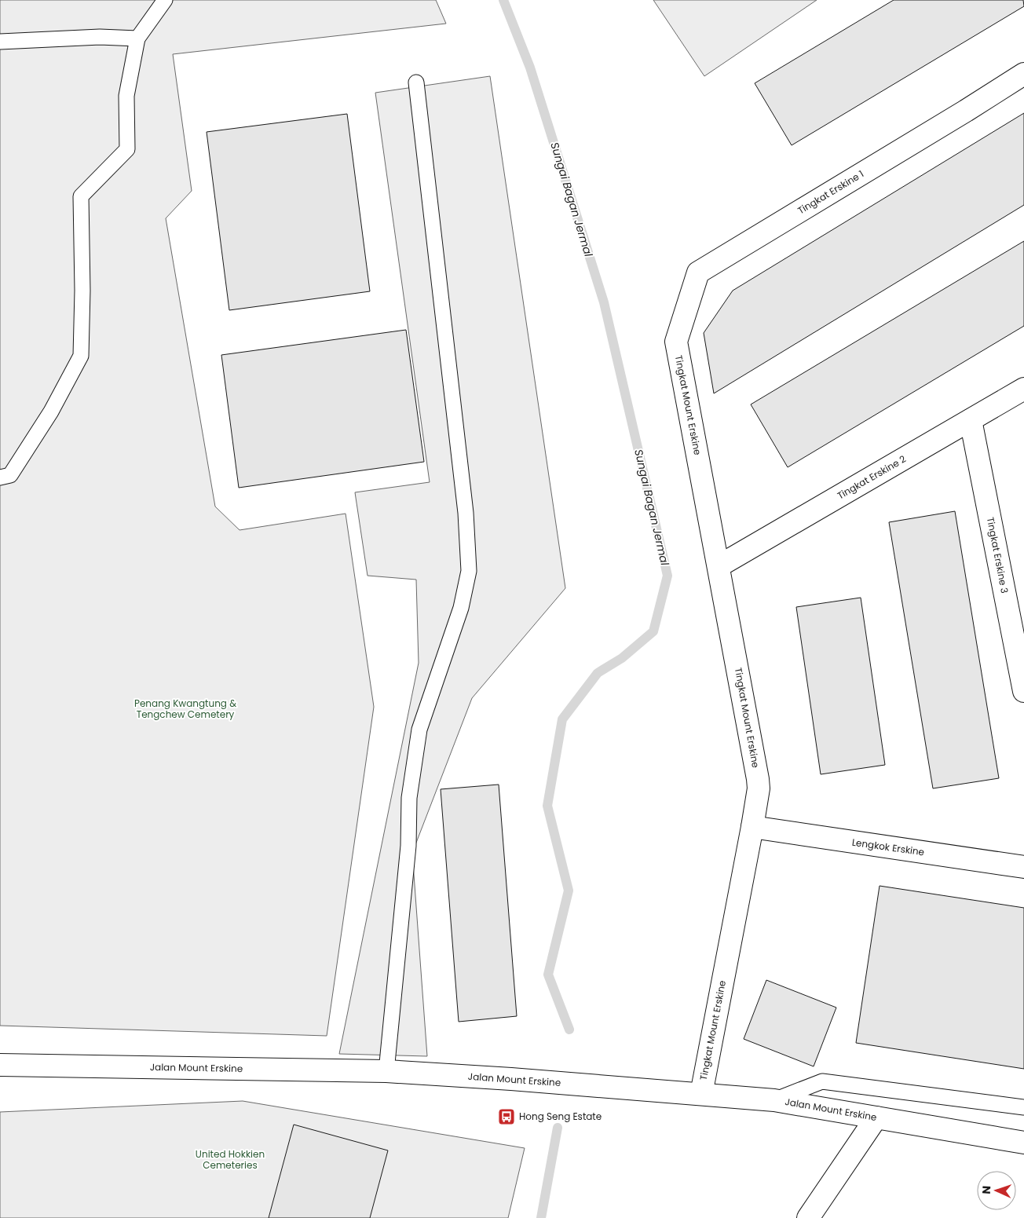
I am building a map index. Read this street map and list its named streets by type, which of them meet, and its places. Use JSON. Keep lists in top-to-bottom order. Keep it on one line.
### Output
{"streets":{"street":["Tingkat Erskine 1","Tingkat Mount Erskine","Tingkat Erskine 2","Tingkat Erskine 3","Lengkok Erskine","Jalan Mount Erskine"]},"crossings":[["Tingkat Erskine 1","Tingkat Mount Erskine"],["Tingkat Mount Erskine","Tingkat Erskine 2"],["Tingkat Mount Erskine","Lengkok Erskine"],["Tingkat Mount Erskine","Jalan Mount Erskine"],["Tingkat Erskine 2","Tingkat Erskine 3"]],"water":["Sungai Bagan Jermal"],"parks":["Penang Kwangtung & Tengchew Cemetery","United Hokkien Cemeteries"],"places":{"bus stop":["Hong Seng Estate"]},"north":"left"}
